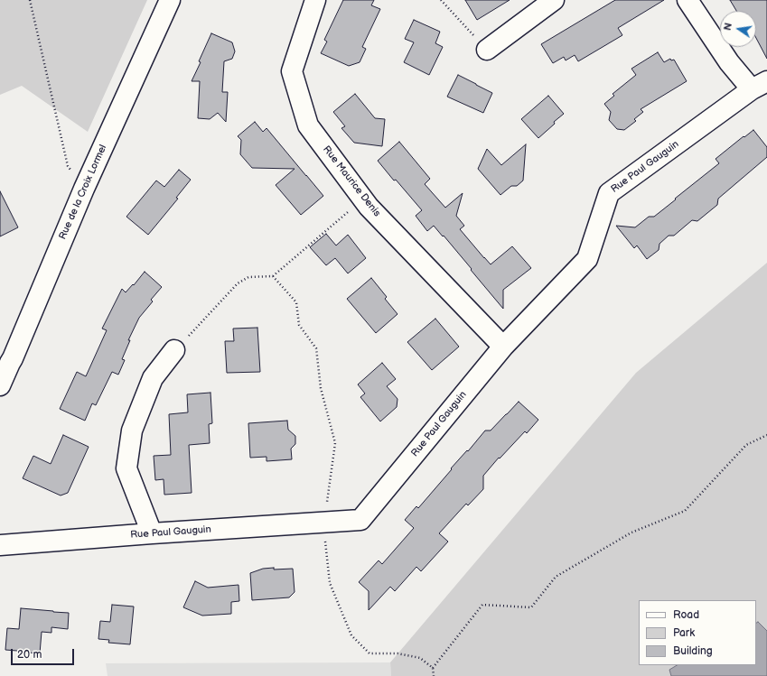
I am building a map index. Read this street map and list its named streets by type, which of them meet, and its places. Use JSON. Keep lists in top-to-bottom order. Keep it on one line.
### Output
{"streets":{"street":["Rue Paul Gauguin","Rue Maurice Denis","Rue de la Croix Lormel"]},"crossings":[["Rue Paul Gauguin","Rue Maurice Denis"]],"legend":["Road","Park","Building"],"scale_bar":"20 m","north":"left"}
